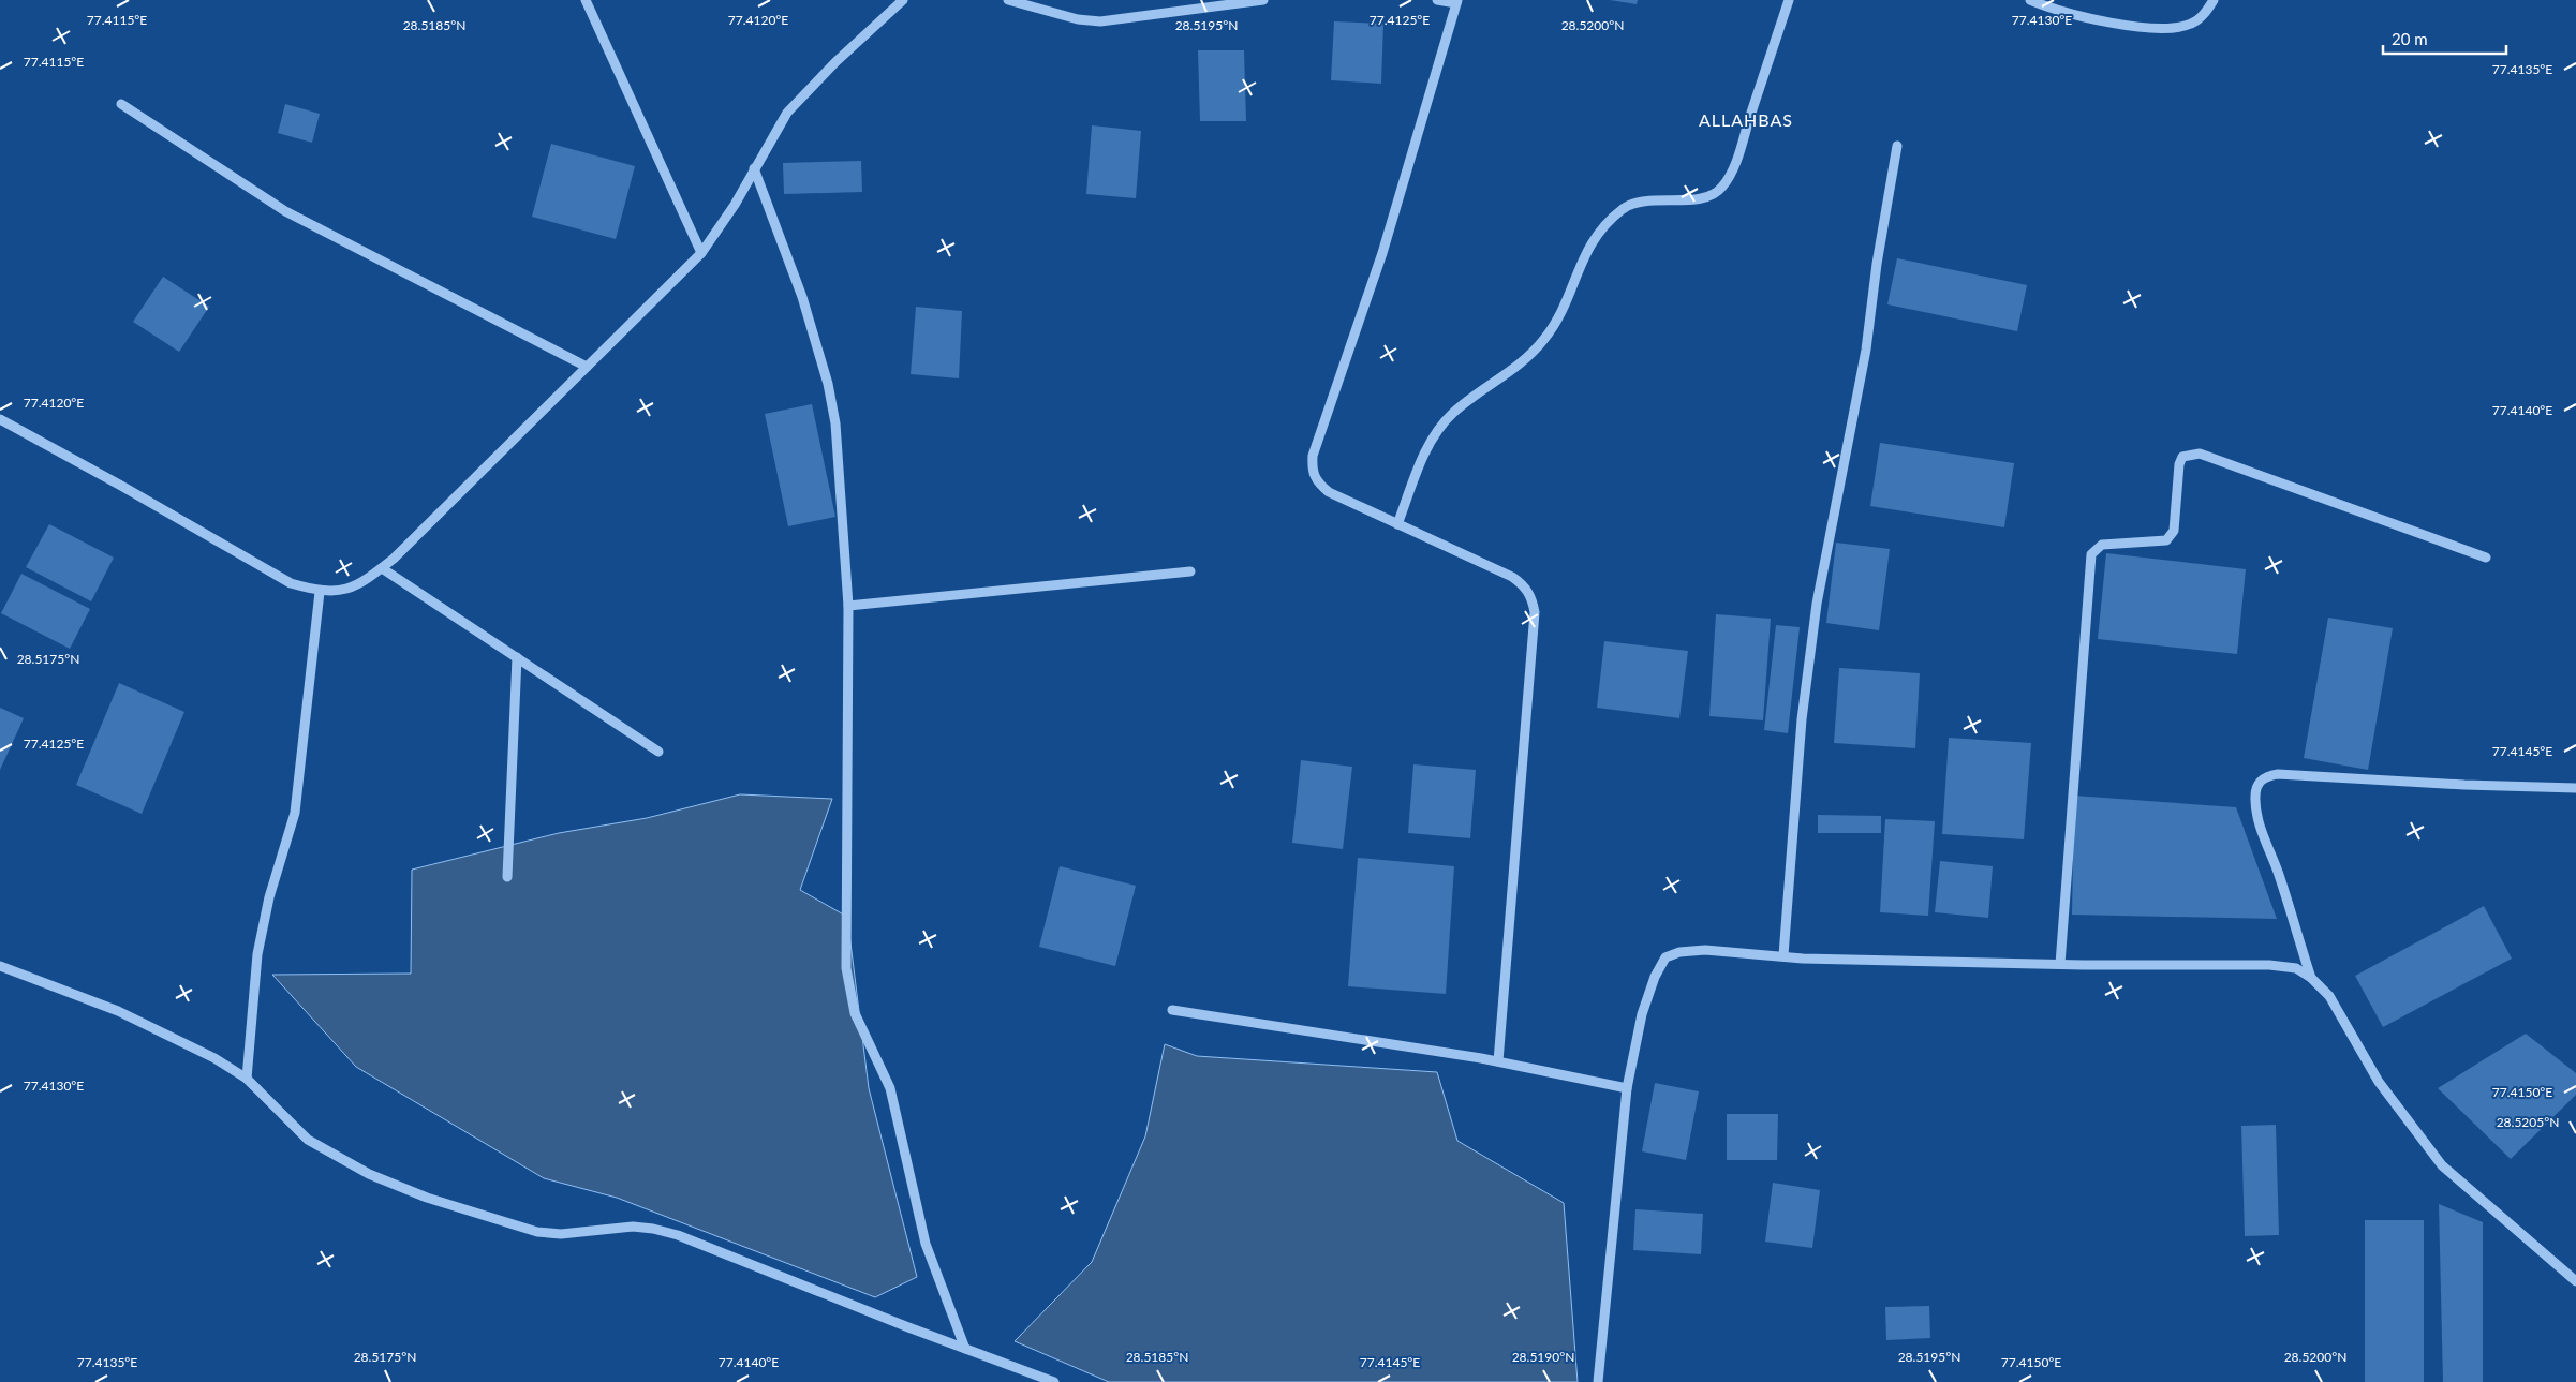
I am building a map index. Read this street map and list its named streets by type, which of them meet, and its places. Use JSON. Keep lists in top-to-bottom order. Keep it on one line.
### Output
{"districts":["ALLAHBAS"],"scale_bar":"20 m","coordinates":["77.4115°E","77.4120°E","77.4130°E","77.4125°E","28.5185°N","28.5195°N","28.5200°N","77.4135°E","77.4140°E","28.5175°N","77.4145°E","77.4150°E","28.5205°N","28.5190°N"]}
